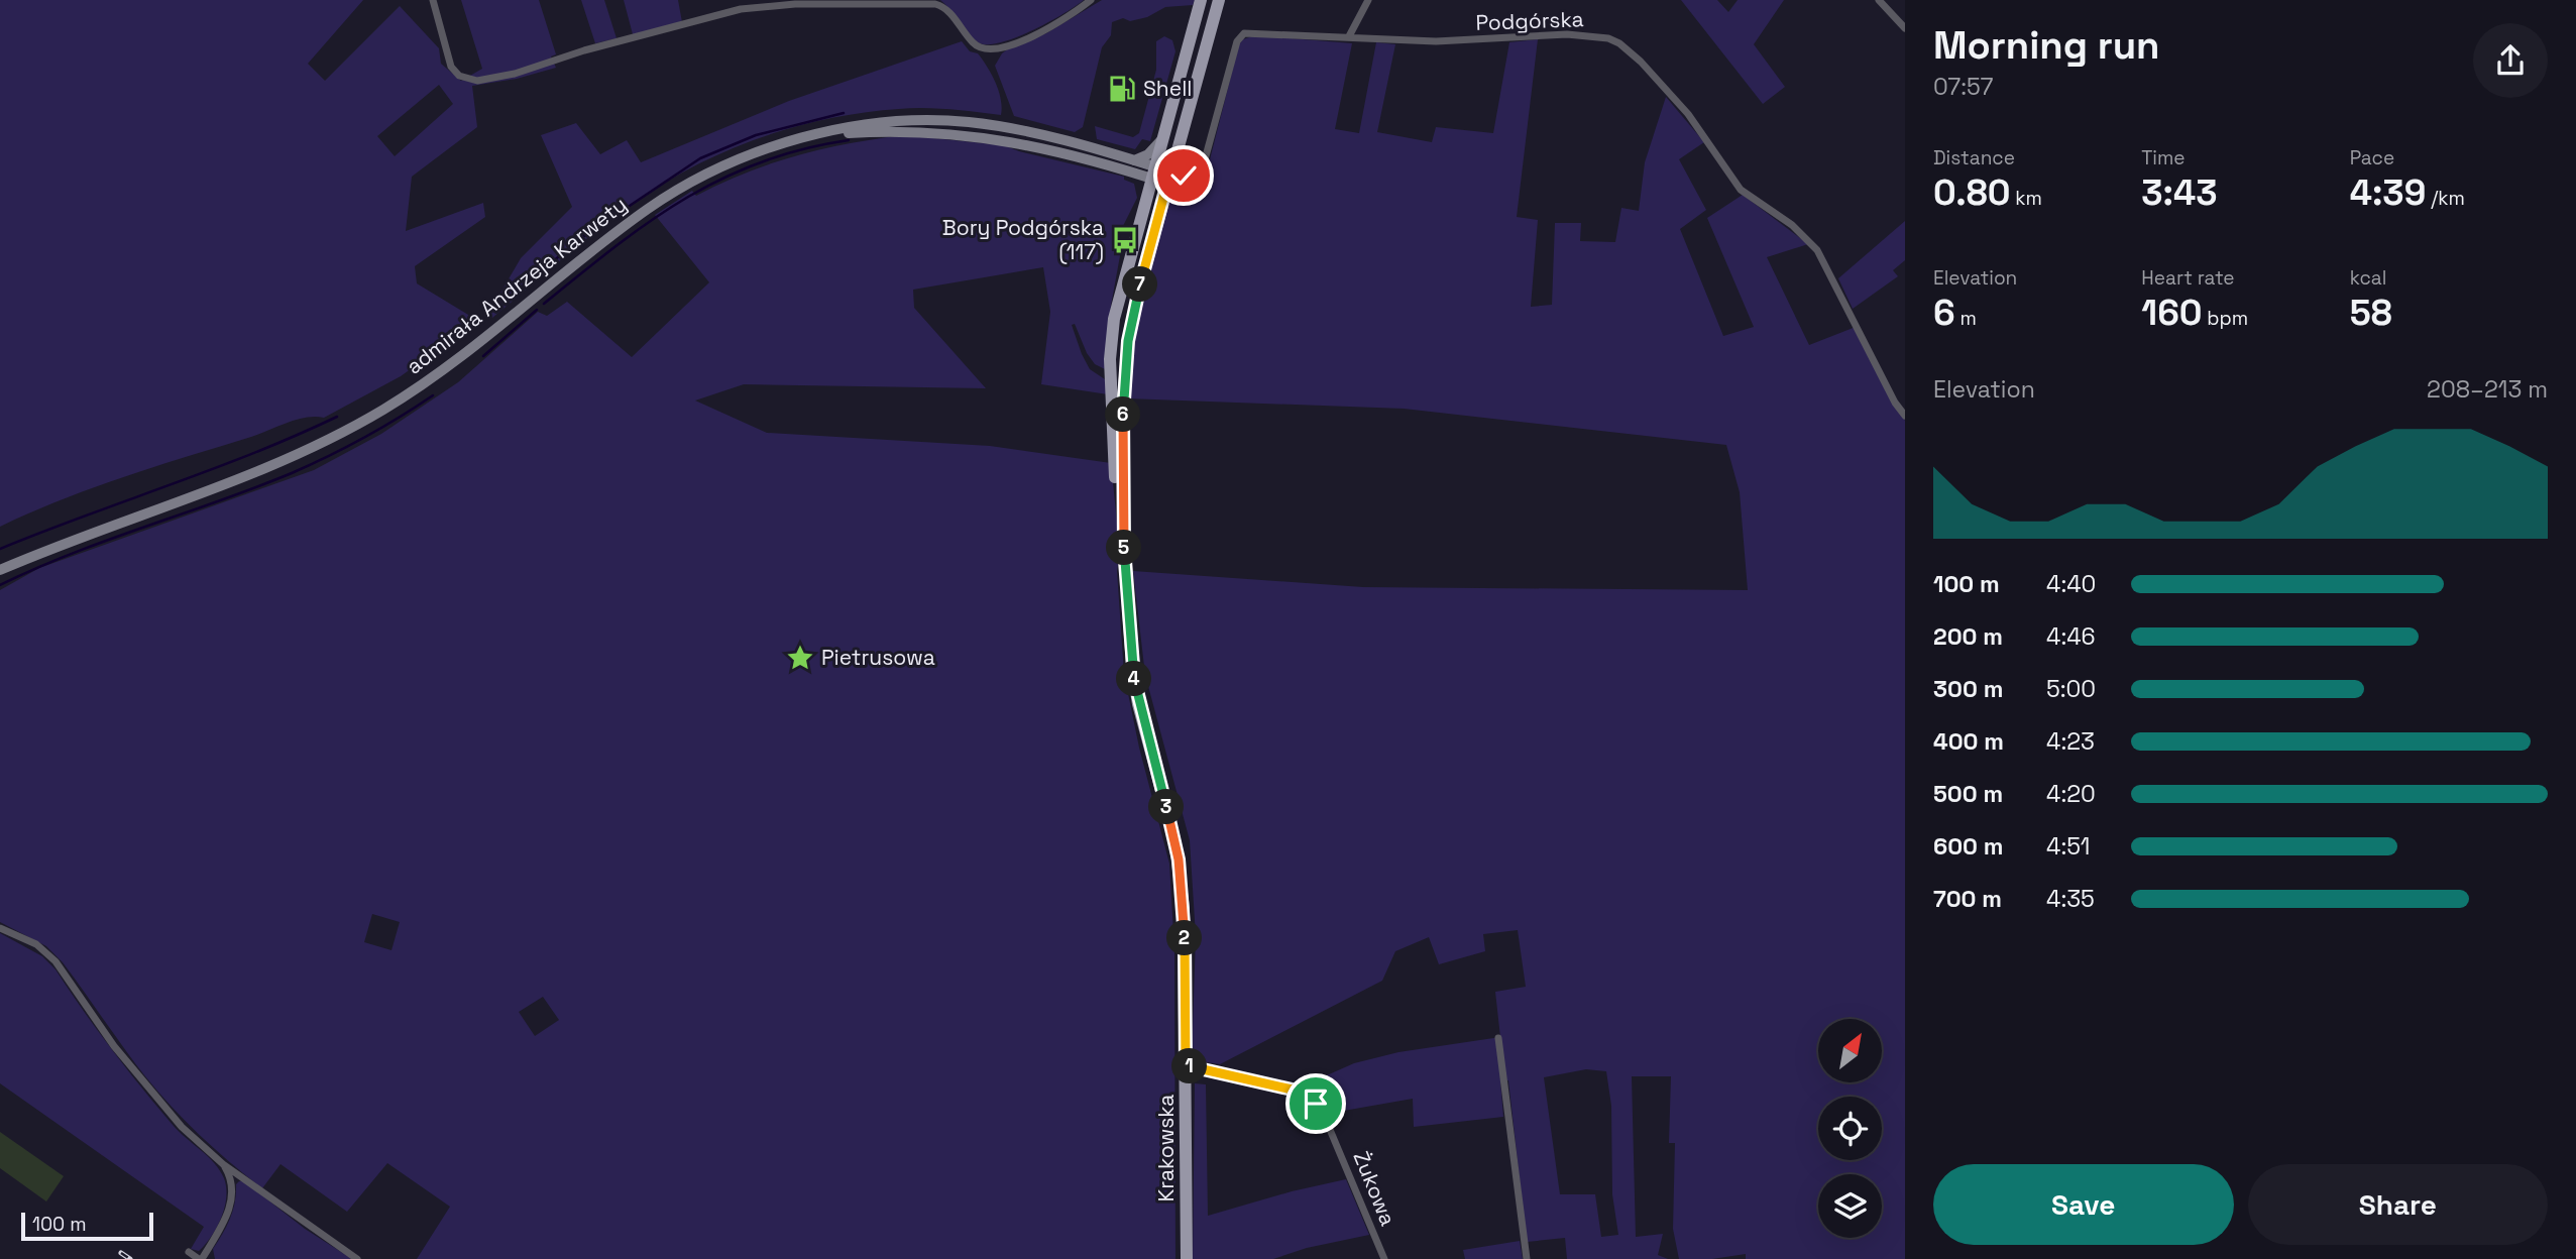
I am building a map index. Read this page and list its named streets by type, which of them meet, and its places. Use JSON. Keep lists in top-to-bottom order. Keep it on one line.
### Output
{"streets":{"main road":["admirała Andrzeja Karwety","Krakowska"],"street":["Podgórska","Żukowa"]},"crossings":[["admirała Andrzeja Karwety","Krakowska"],["Krakowska","Żukowa"]],"places":{"fuel station":["Shell"],"bus stop":["Bory Podgórska (117)"],"place":["Pietrusowa"]},"scale_bar":"100 m","north":"top right","page":{"heading":["Morning run","07:57"],"stats":[["Distance","0.80 km"],["Time","3:43"],["Pace","4:39 /km"],["Elevation","6 m"],["Heart rate","160 bpm"],["kcal","58"]],"pins":["7","6","5","4","3","2","1"],"chart":["Elevation","208–213 m"],"list":[{"name":"100 m","note":"4:40"},{"name":"200 m","note":"4:46"},{"name":"300 m","note":"5:00"},{"name":"400 m","note":"4:23"},{"name":"500 m","note":"4:20"},{"name":"600 m","note":"4:51"},{"name":"700 m","note":"4:35"}],"buttons":["Save","Share"],"scale":"100 m"}}
